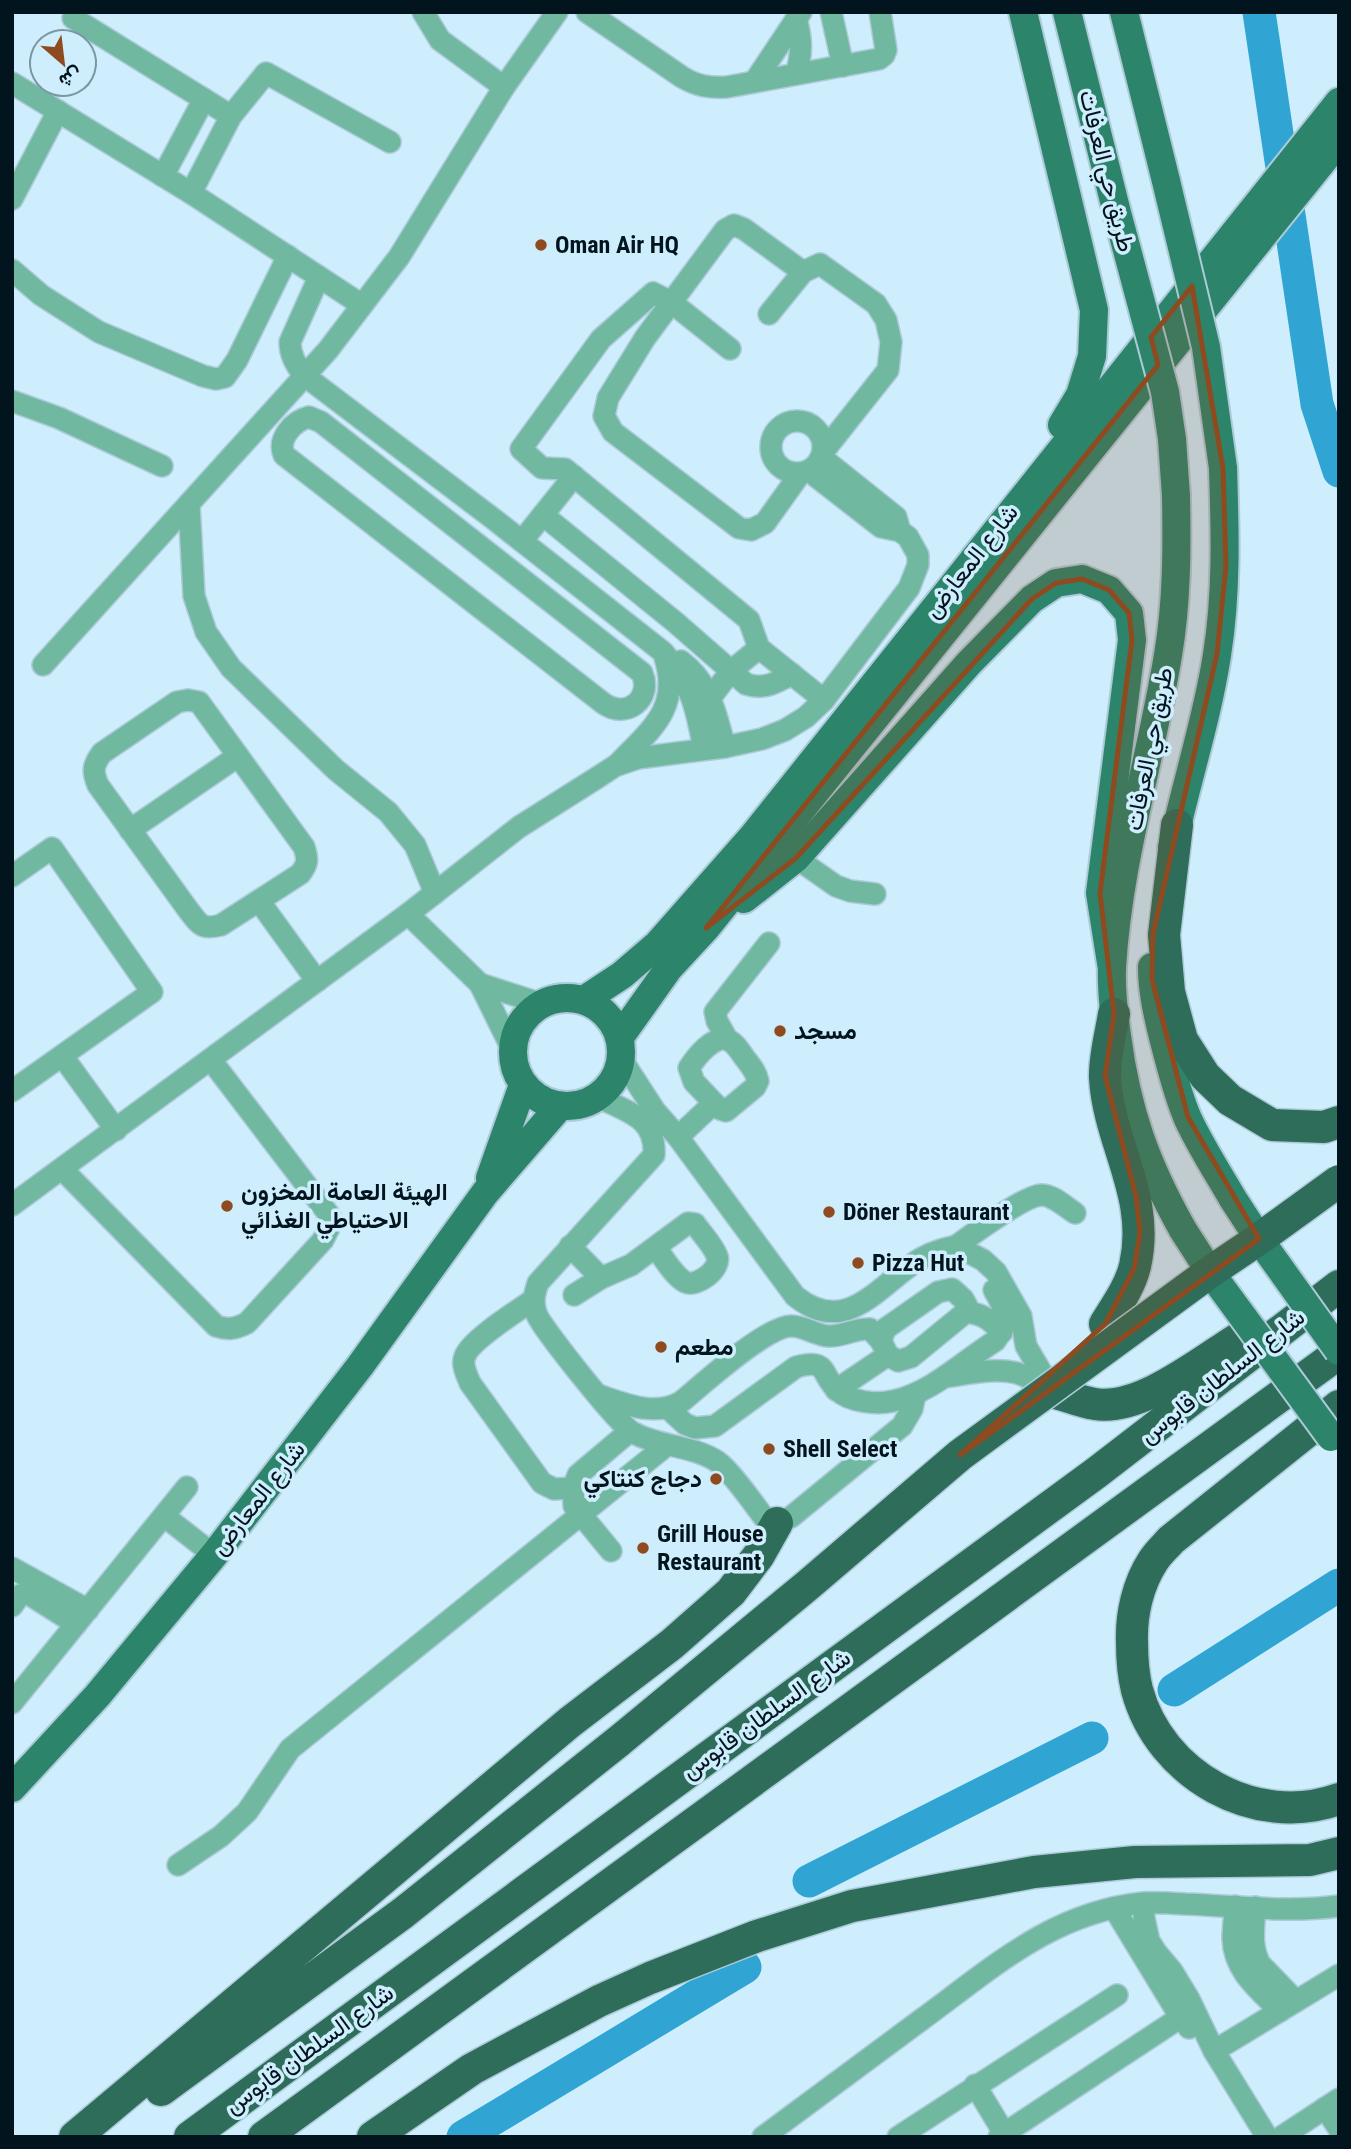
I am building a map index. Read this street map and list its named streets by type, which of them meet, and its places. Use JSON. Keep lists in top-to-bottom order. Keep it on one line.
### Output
{"streets":{"highway":["شارع السلطان قابوس"],"main road":["طريق حي العرفات","شارع المعارض"]},"crossings":[["طريق حي العرفات","شارع السلطان قابوس"]],"places":["Oman Air HQ","مسجد","الهيئة العامة المخزون الاحتياطي الغذائي","Döner Restaurant","Pizza Hut","مطعم","Shell Select","دجاج كنتاكي","Grill House Restaurant"],"north":"bottom right"}
